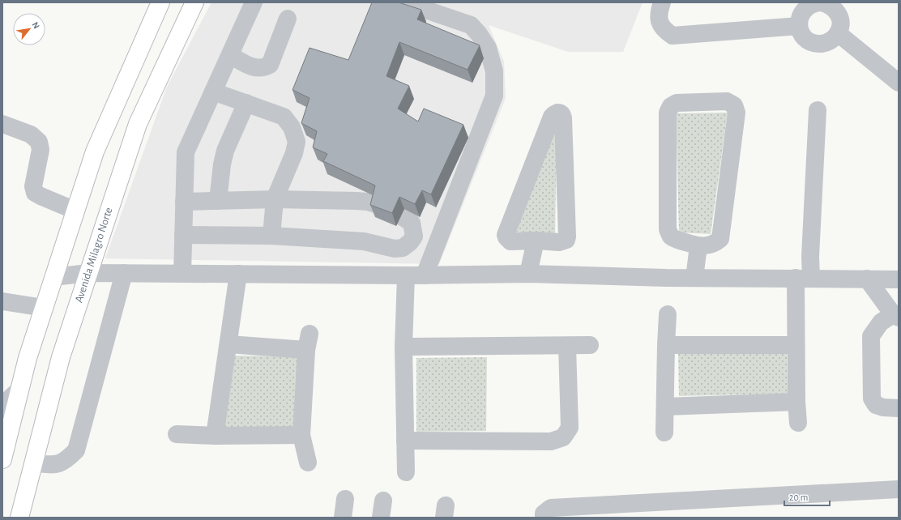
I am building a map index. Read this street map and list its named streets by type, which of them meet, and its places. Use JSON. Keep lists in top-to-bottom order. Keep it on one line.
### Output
{"streets":{"main road":["Avenida Milagro Norte"]},"scale_bar":"20 m","north":"top right"}
